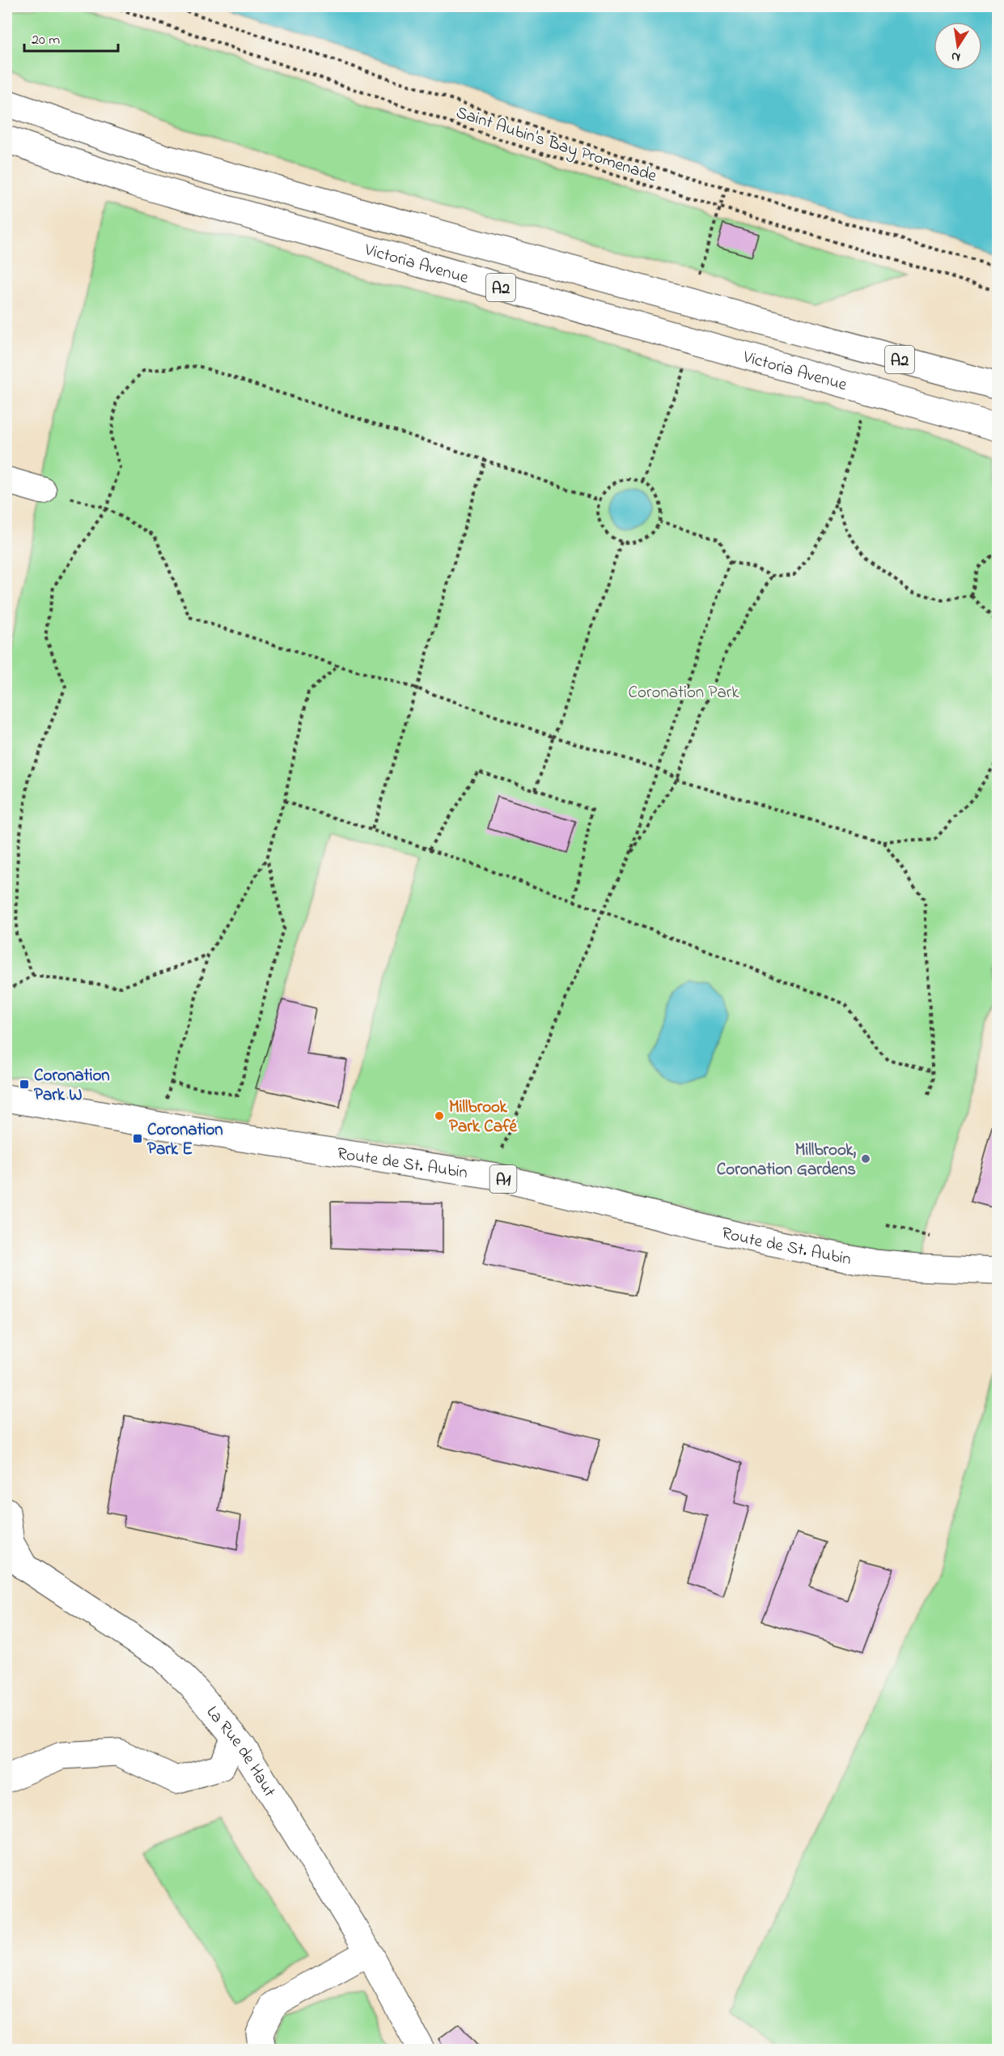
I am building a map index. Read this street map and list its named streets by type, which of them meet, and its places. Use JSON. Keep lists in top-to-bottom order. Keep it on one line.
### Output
{"streets":{"main road":["Victoria Avenue","A2","Route de St. Aubin","A1","La Rue de Haut"],"path":["Saint Aubin's Bay Promenade"]},"parks":["Coronation Park"],"places":{"transit":["Coronation Park W","Coronation Park E"],"other":["Millbrook Park Café","Millbrook, Coronation Gardens"]},"scale_bar":"20 m","north":"bottom"}
